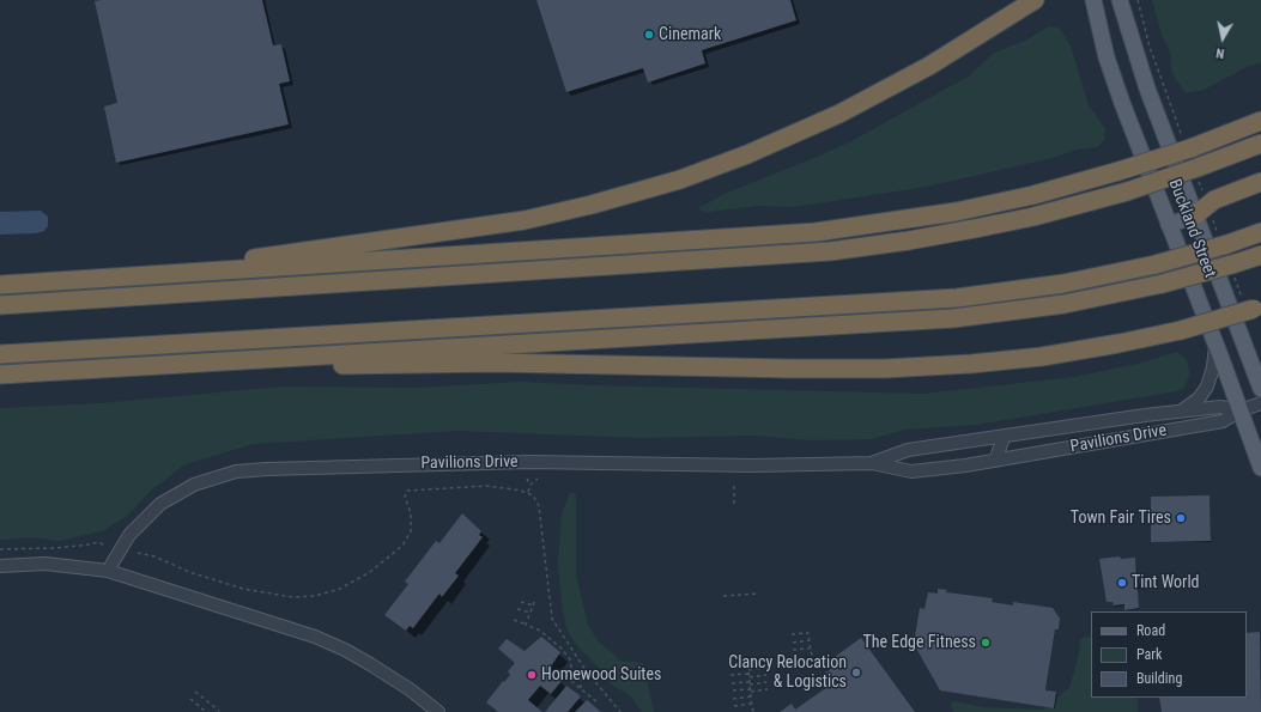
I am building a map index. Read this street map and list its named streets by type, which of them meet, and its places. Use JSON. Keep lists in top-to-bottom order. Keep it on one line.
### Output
{"streets":{"main road":["Buckland Street"],"street":["Pavilions Drive"]},"crossings":[["Buckland Street","Pavilions Drive"]],"places":["Cinemark","Town Fair Tires","Tint World","The Edge Fitness","Clancy Relocation & Logistics","Homewood Suites"],"legend":["Road","Park","Building"],"north":"bottom"}
